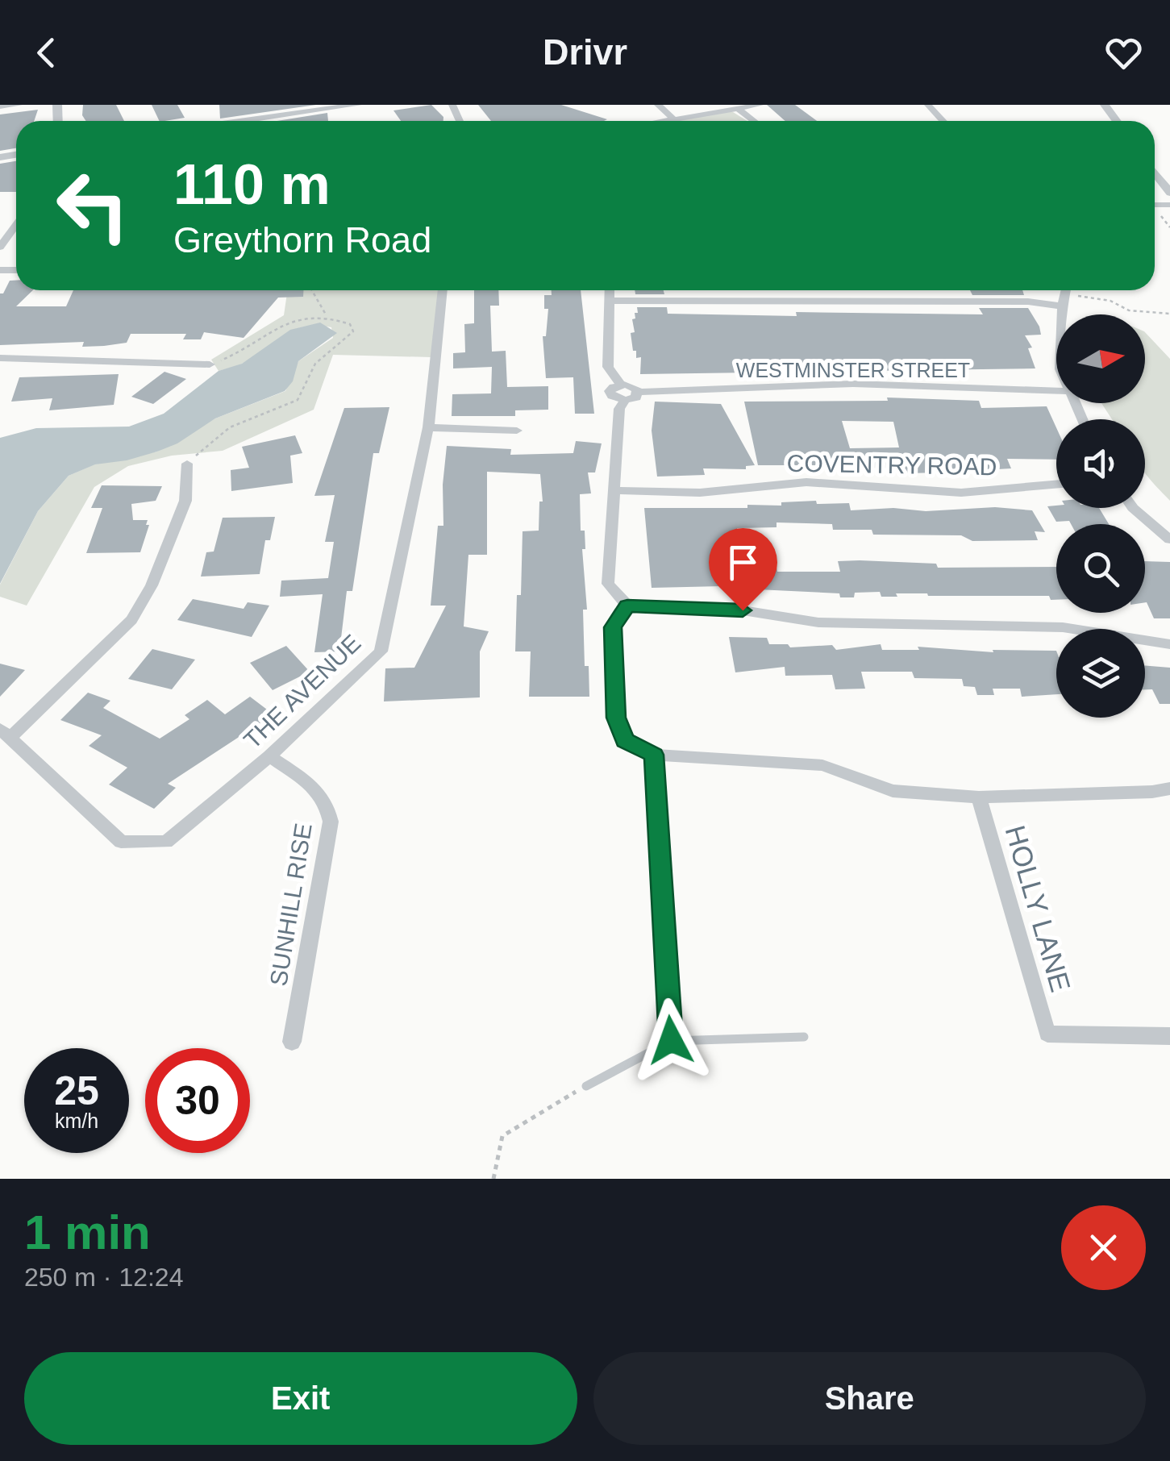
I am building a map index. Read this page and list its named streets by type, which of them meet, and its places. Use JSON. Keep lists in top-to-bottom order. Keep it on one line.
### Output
{"streets":{"street":["WESTMINSTER STREET","COVENTRY ROAD","THE AVENUE","SUNHILL RISE","HOLLY LANE"]},"crossings":[["THE AVENUE","SUNHILL RISE"]],"north":"right","page":{"header":"Drivr","turn":["110 m","Greythorn Road"],"speed":"25 km/h","limit":"30","heading":["1 min","250 m · 12:24"],"buttons":["Exit","Share"]}}
